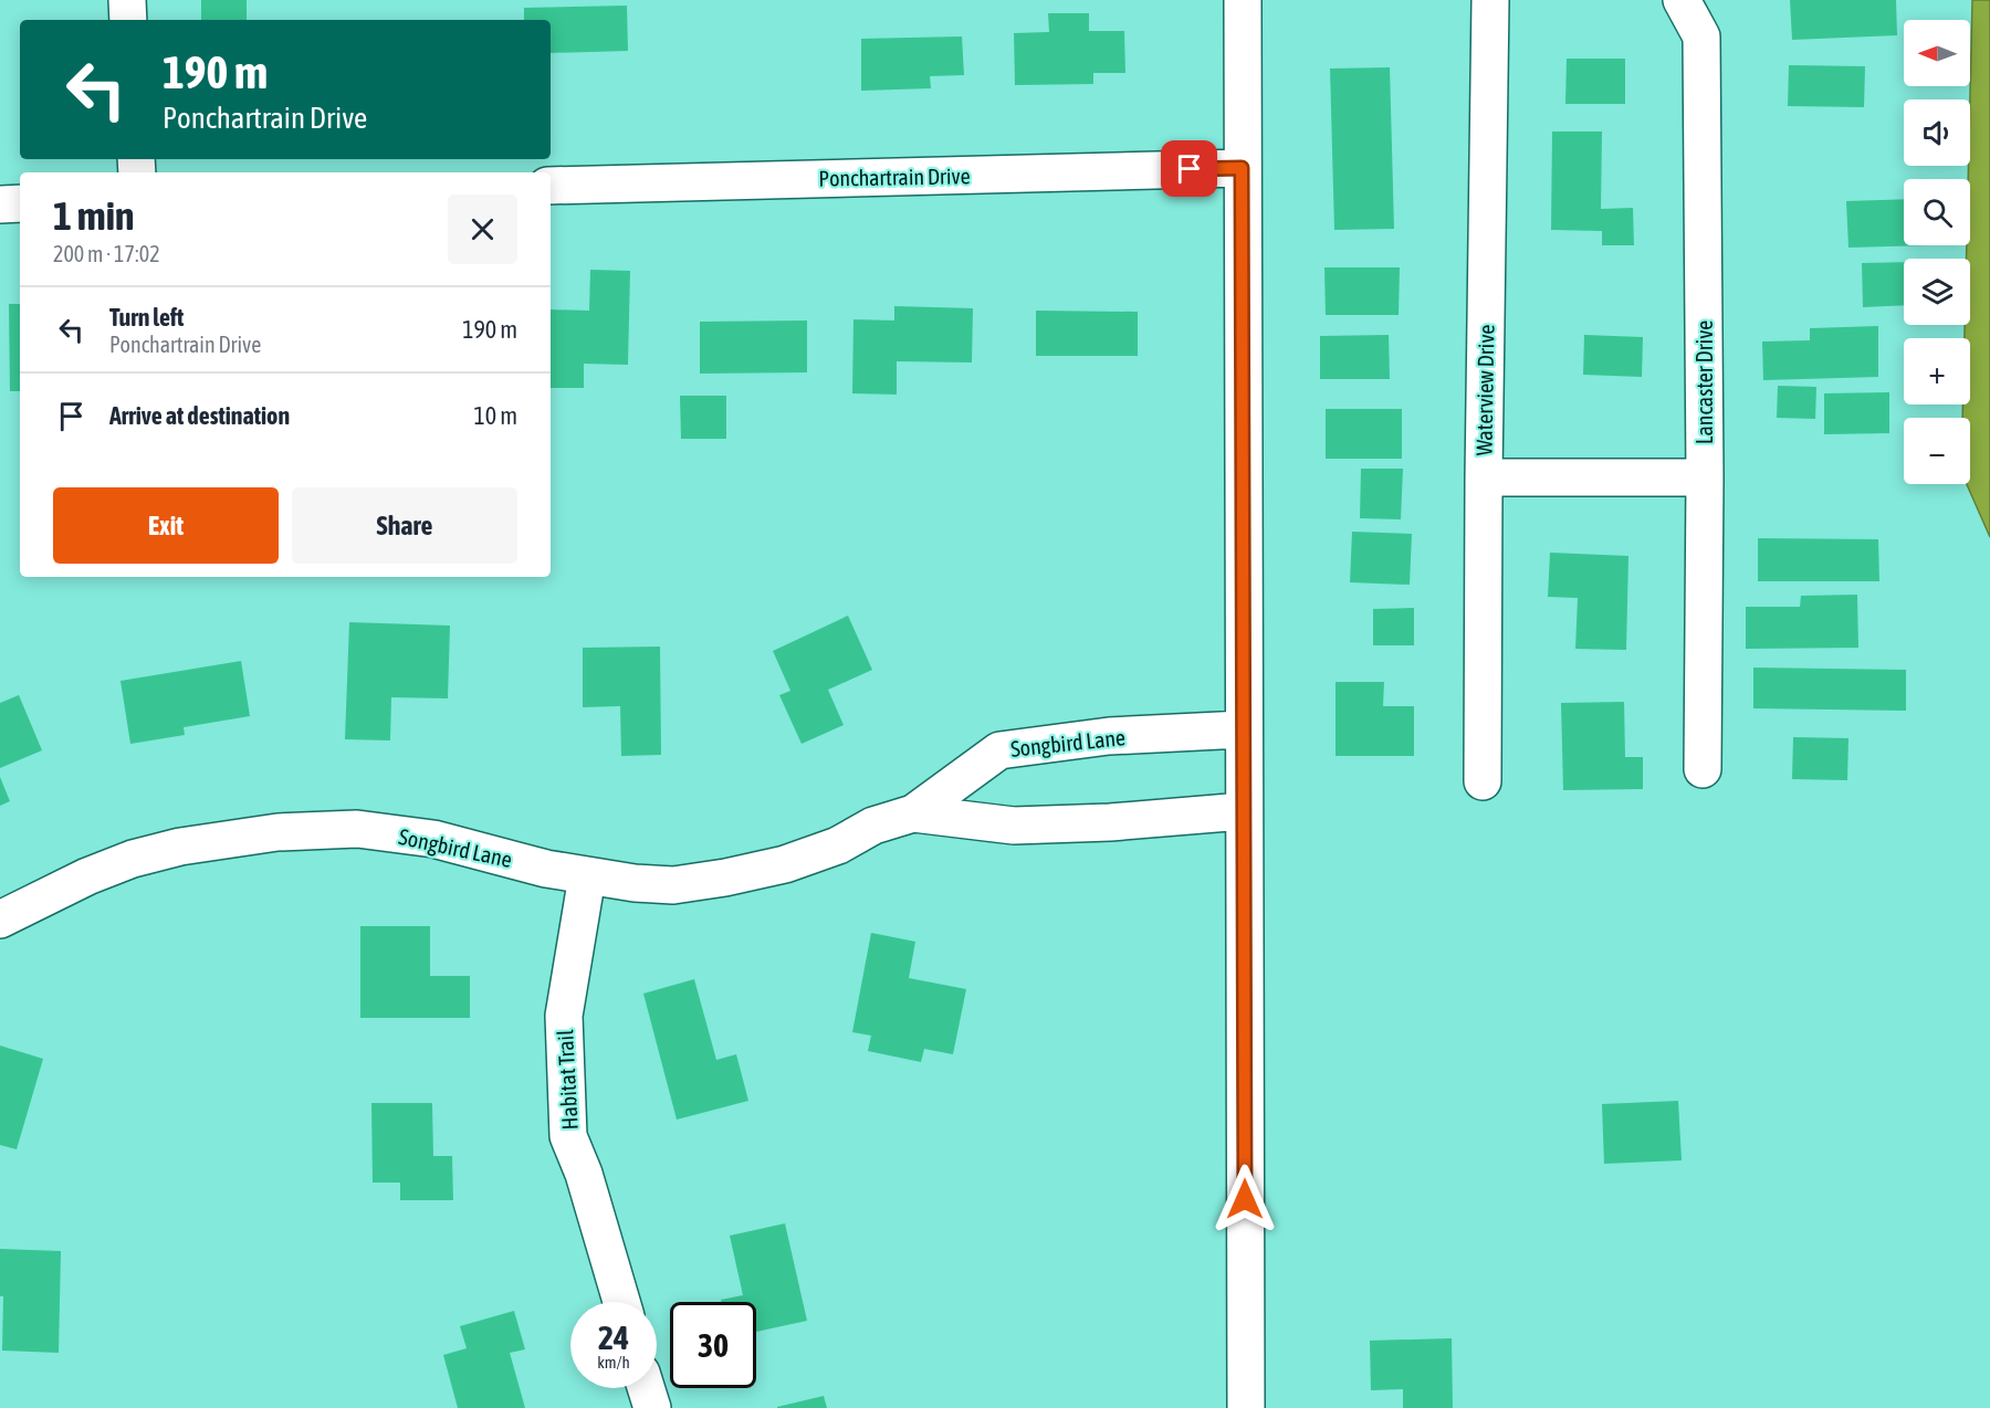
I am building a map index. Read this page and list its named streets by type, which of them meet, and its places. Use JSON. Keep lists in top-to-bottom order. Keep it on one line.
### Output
{"streets":{"street":["Ponchartrain Drive","Lancaster Drive","Waterview Drive","Songbird Lane","Habitat Trail"]},"crossings":[["Songbird Lane","Habitat Trail"]],"north":"left","page":{"map_buttons":["+","−"],"turn":["190 m","Ponchartrain Drive"],"heading":["1 min","200 m · 17:02"],"list":[{"name":"Turn left","note":"Ponchartrain Drive","value":"190 m"},{"name":"Arrive at destination","value":"10 m"}],"buttons":["Exit","Share"],"speed":"24 km/h","limit":"30"}}
